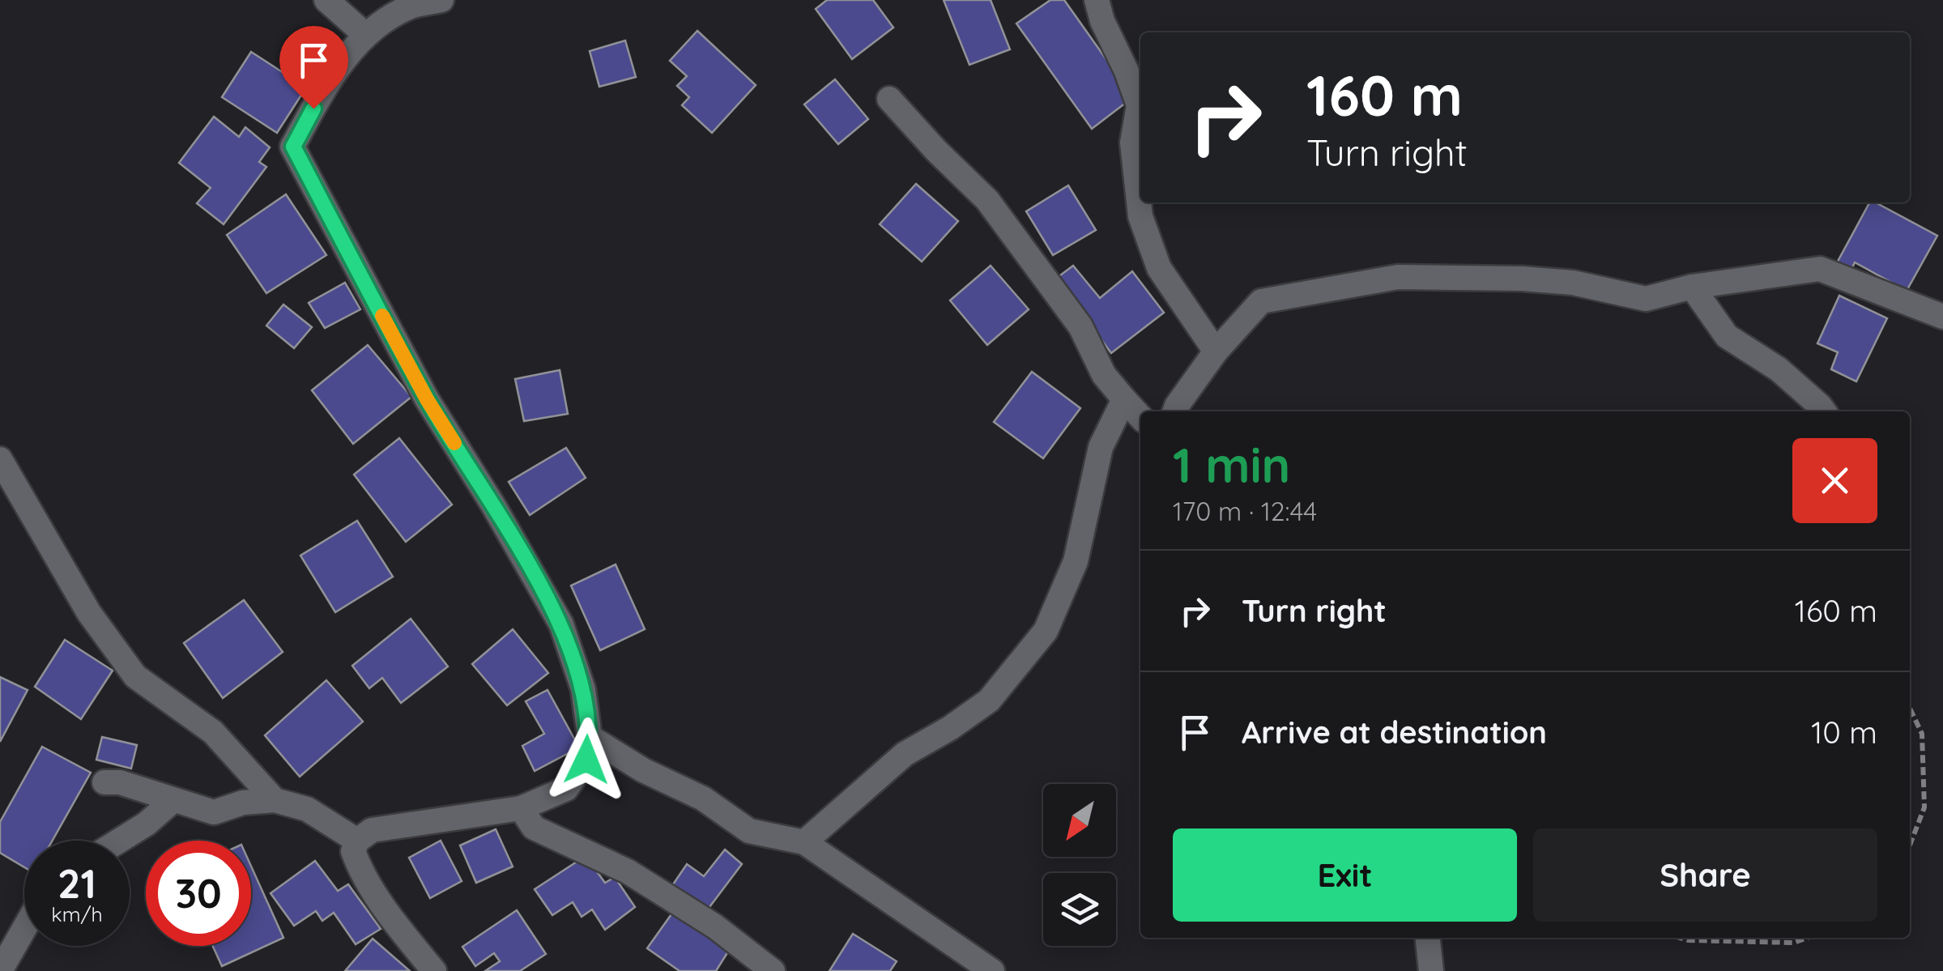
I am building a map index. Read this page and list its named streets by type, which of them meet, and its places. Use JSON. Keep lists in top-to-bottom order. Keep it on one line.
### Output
{"north":"bottom left","page":{"turn":["160 m","Turn right"],"heading":["1 min","170 m · 12:44"],"list":[{"name":"Turn right","value":"160 m"},{"name":"Arrive at destination","value":"10 m"}],"buttons":["Exit","Share"],"speed":"21 km/h","limit":"30"}}
